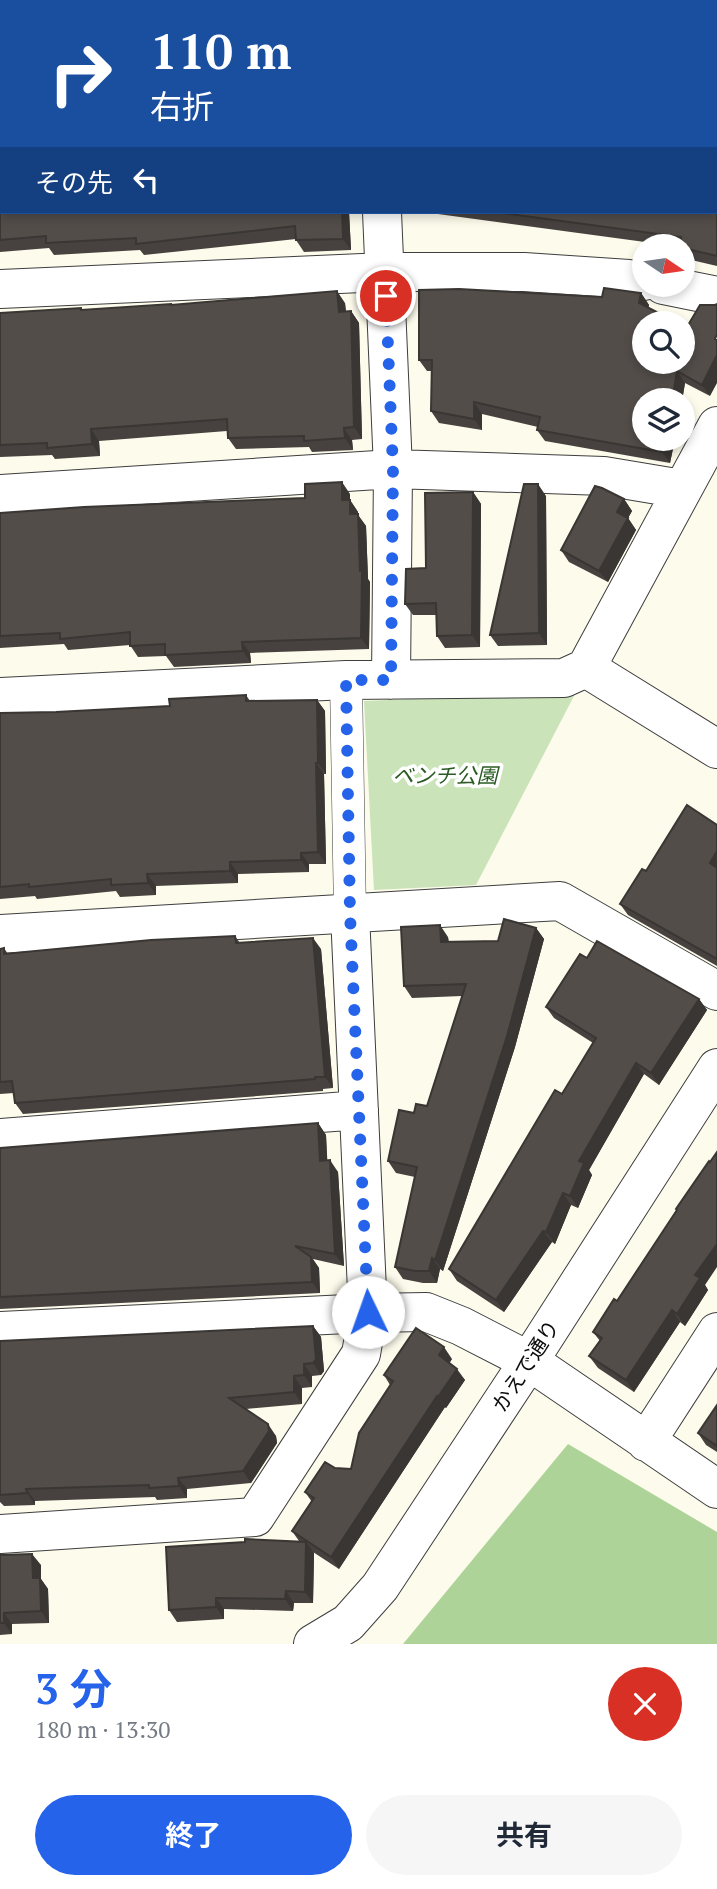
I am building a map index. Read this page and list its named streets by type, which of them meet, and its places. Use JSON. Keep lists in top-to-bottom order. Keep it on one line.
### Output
{"streets":{"street":["かえで通り"]},"parks":["ベンチ公園"],"north":"right","page":{"turn":["110 m","右折"],"then":"その先","heading":["3 分","180 m · 13:30"],"buttons":["終了","共有"]}}
